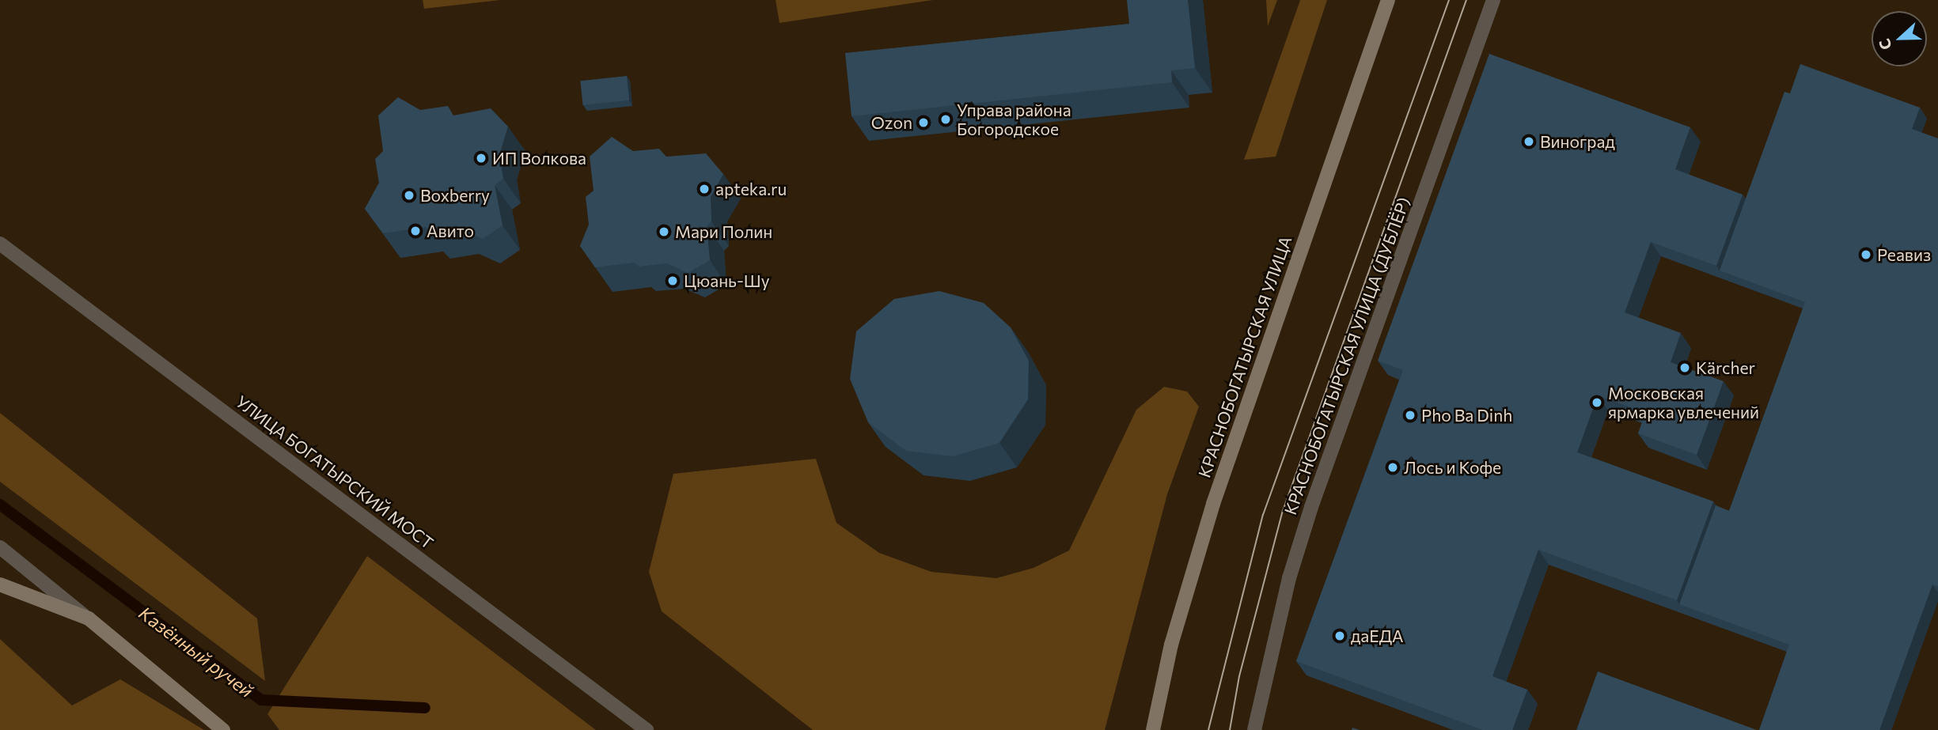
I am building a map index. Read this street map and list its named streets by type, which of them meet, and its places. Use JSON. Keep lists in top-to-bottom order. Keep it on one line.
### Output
{"streets":{"main road":["КРАСНОБОГАТЫРСКАЯ УЛИЦА"],"street":["КРАСНОБОГАТЫРСКАЯ УЛИЦА (ДУБЛЁР)","УЛИЦА БОГАТЫРСКИЙ МОСТ"]},"water":["Казённый ручей"],"places":["Управа района Богородское","Ozon","Виноград","ИП Волкова","apteka.ru","Boxberry","Авито","Мари Полин","Реавиз","Цюань-Шу","Kärcher","Московская ярмарка увлечений","Pho Ba Dinh","Лось и Кофе","даЕДА"],"north":"left"}
